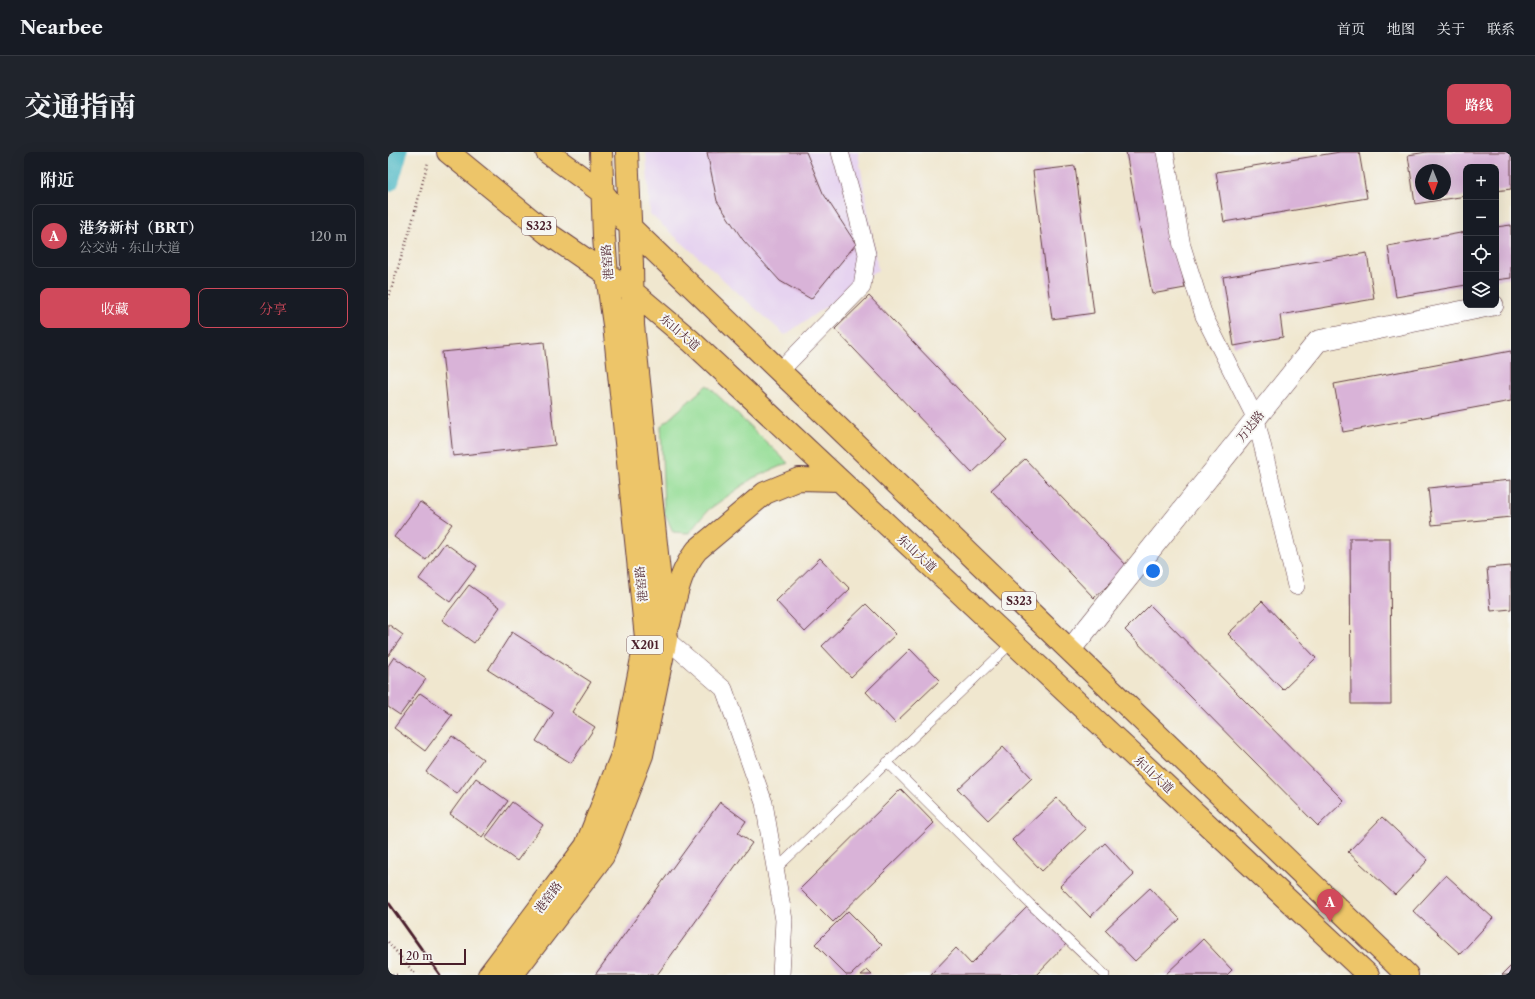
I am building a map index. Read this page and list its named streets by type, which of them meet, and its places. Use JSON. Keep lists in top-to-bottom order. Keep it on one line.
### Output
{"streets":{"main road":["S323","港窑路","东山大道","X201"],"street":["万达路"]},"crossings":[["S323","港窑路"],["S323","万达路"],["港窑路","东山大道"]],"scale_bar":"20 m","north":"bottom","page":{"header":"Nearbee","nav":["首页","地图","关于","联系"],"title":"交通指南","buttons":["路线",["收藏","分享"]],"heading":"附近","map_buttons":["+","−"],"list":[{"mark":"A","name":"港务新村（BRT）","note":"公交站 · 东山大道","value":"120 m"}],"pins":"A","scale":"20 m"}}
